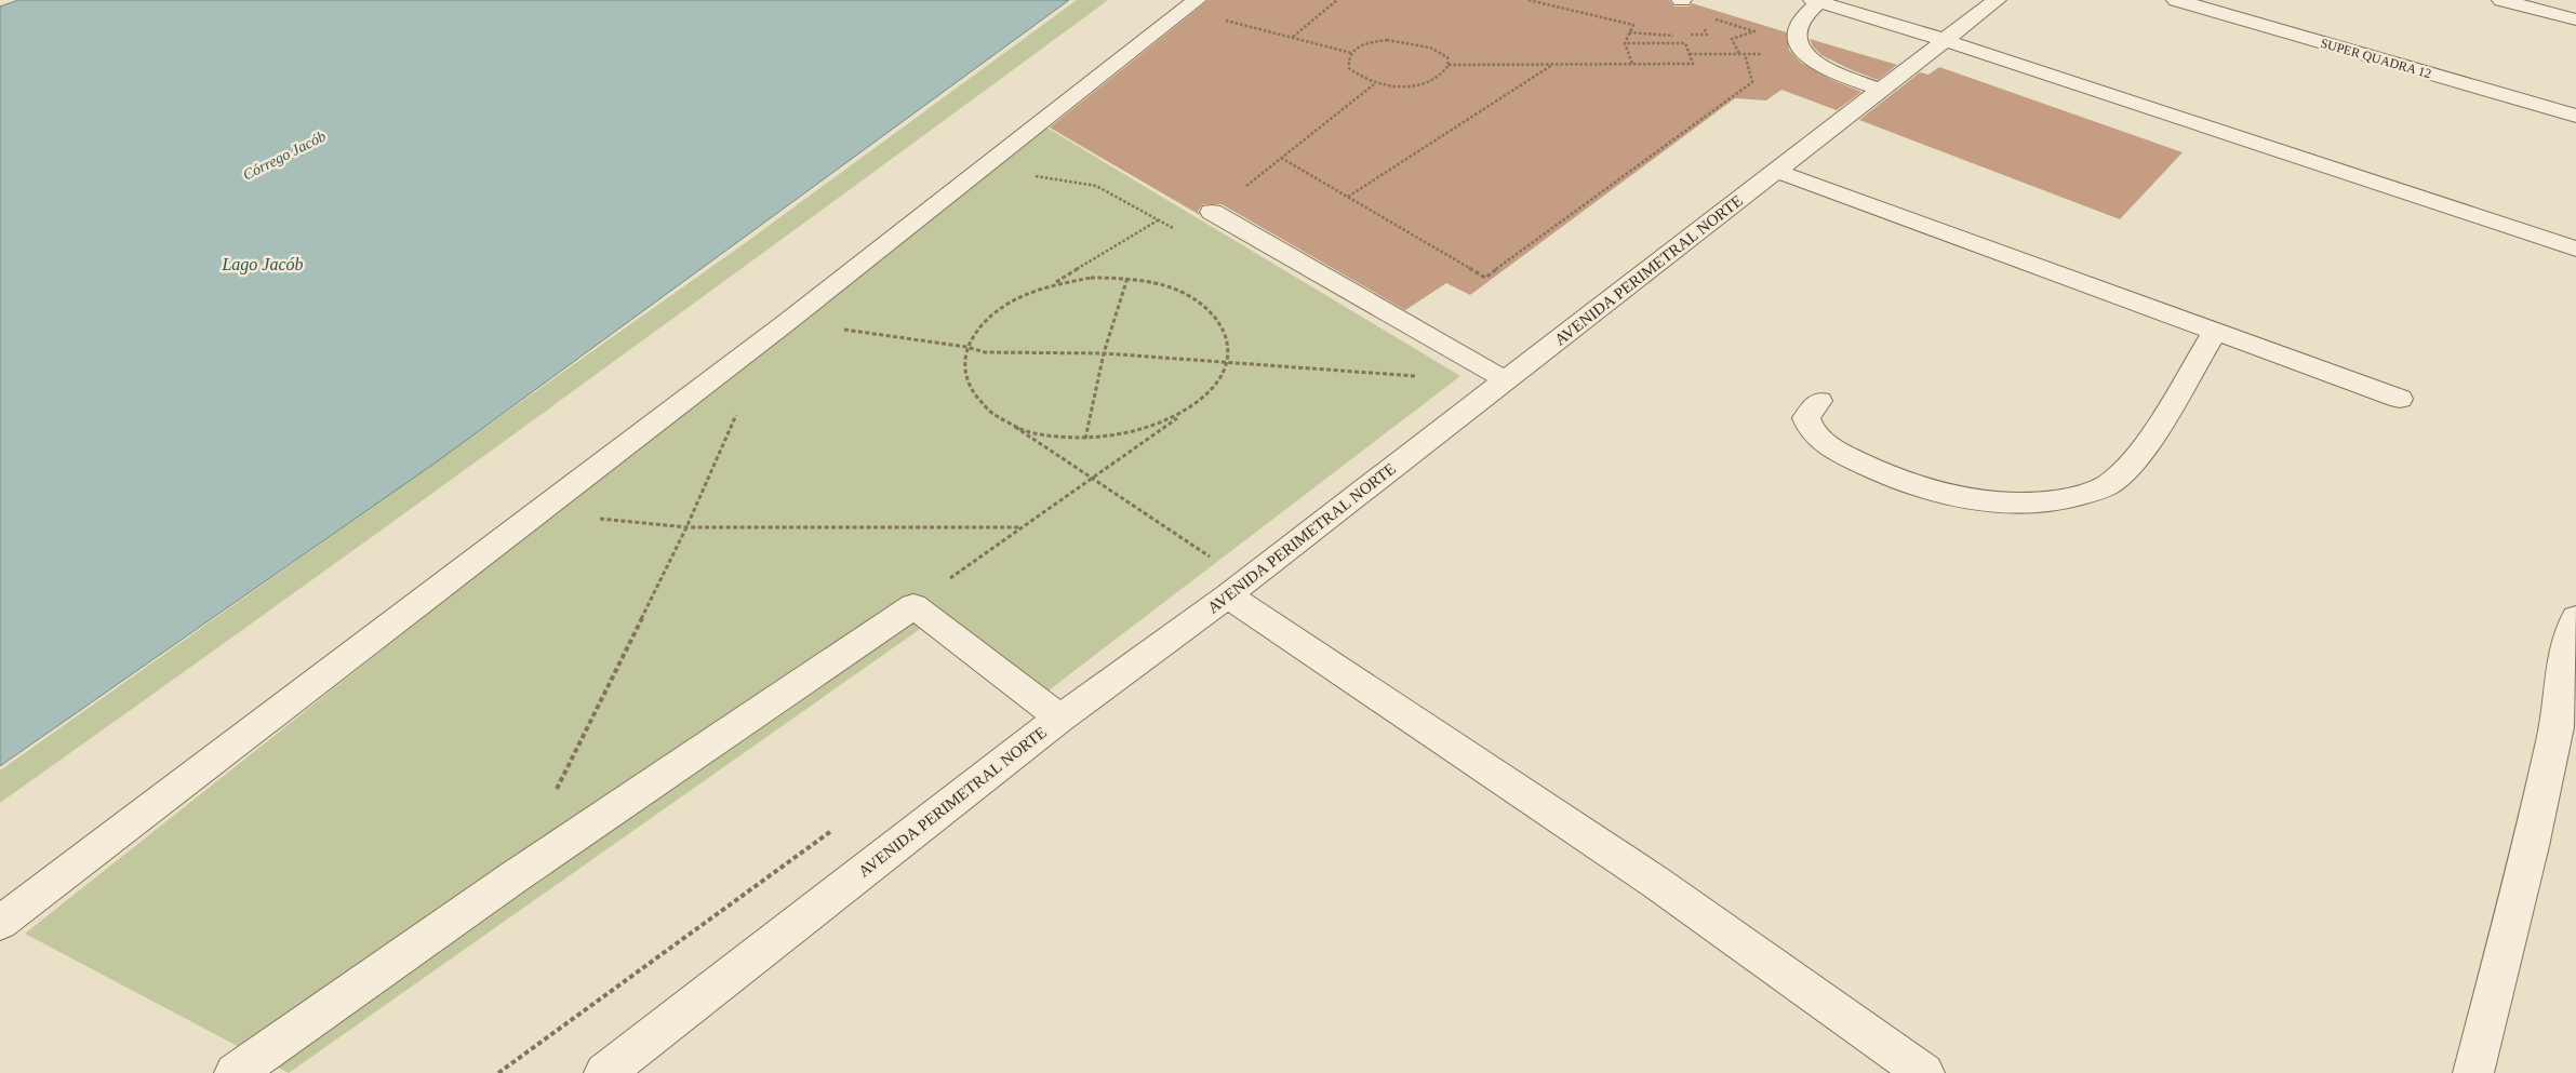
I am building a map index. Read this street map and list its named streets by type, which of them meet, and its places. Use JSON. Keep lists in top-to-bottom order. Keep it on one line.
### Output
{"streets":{"street":["SUPER QUADRA 12","AVENIDA PERIMETRAL NORTE"]},"water":["Córrego Jacób","Lago Jacób"]}
